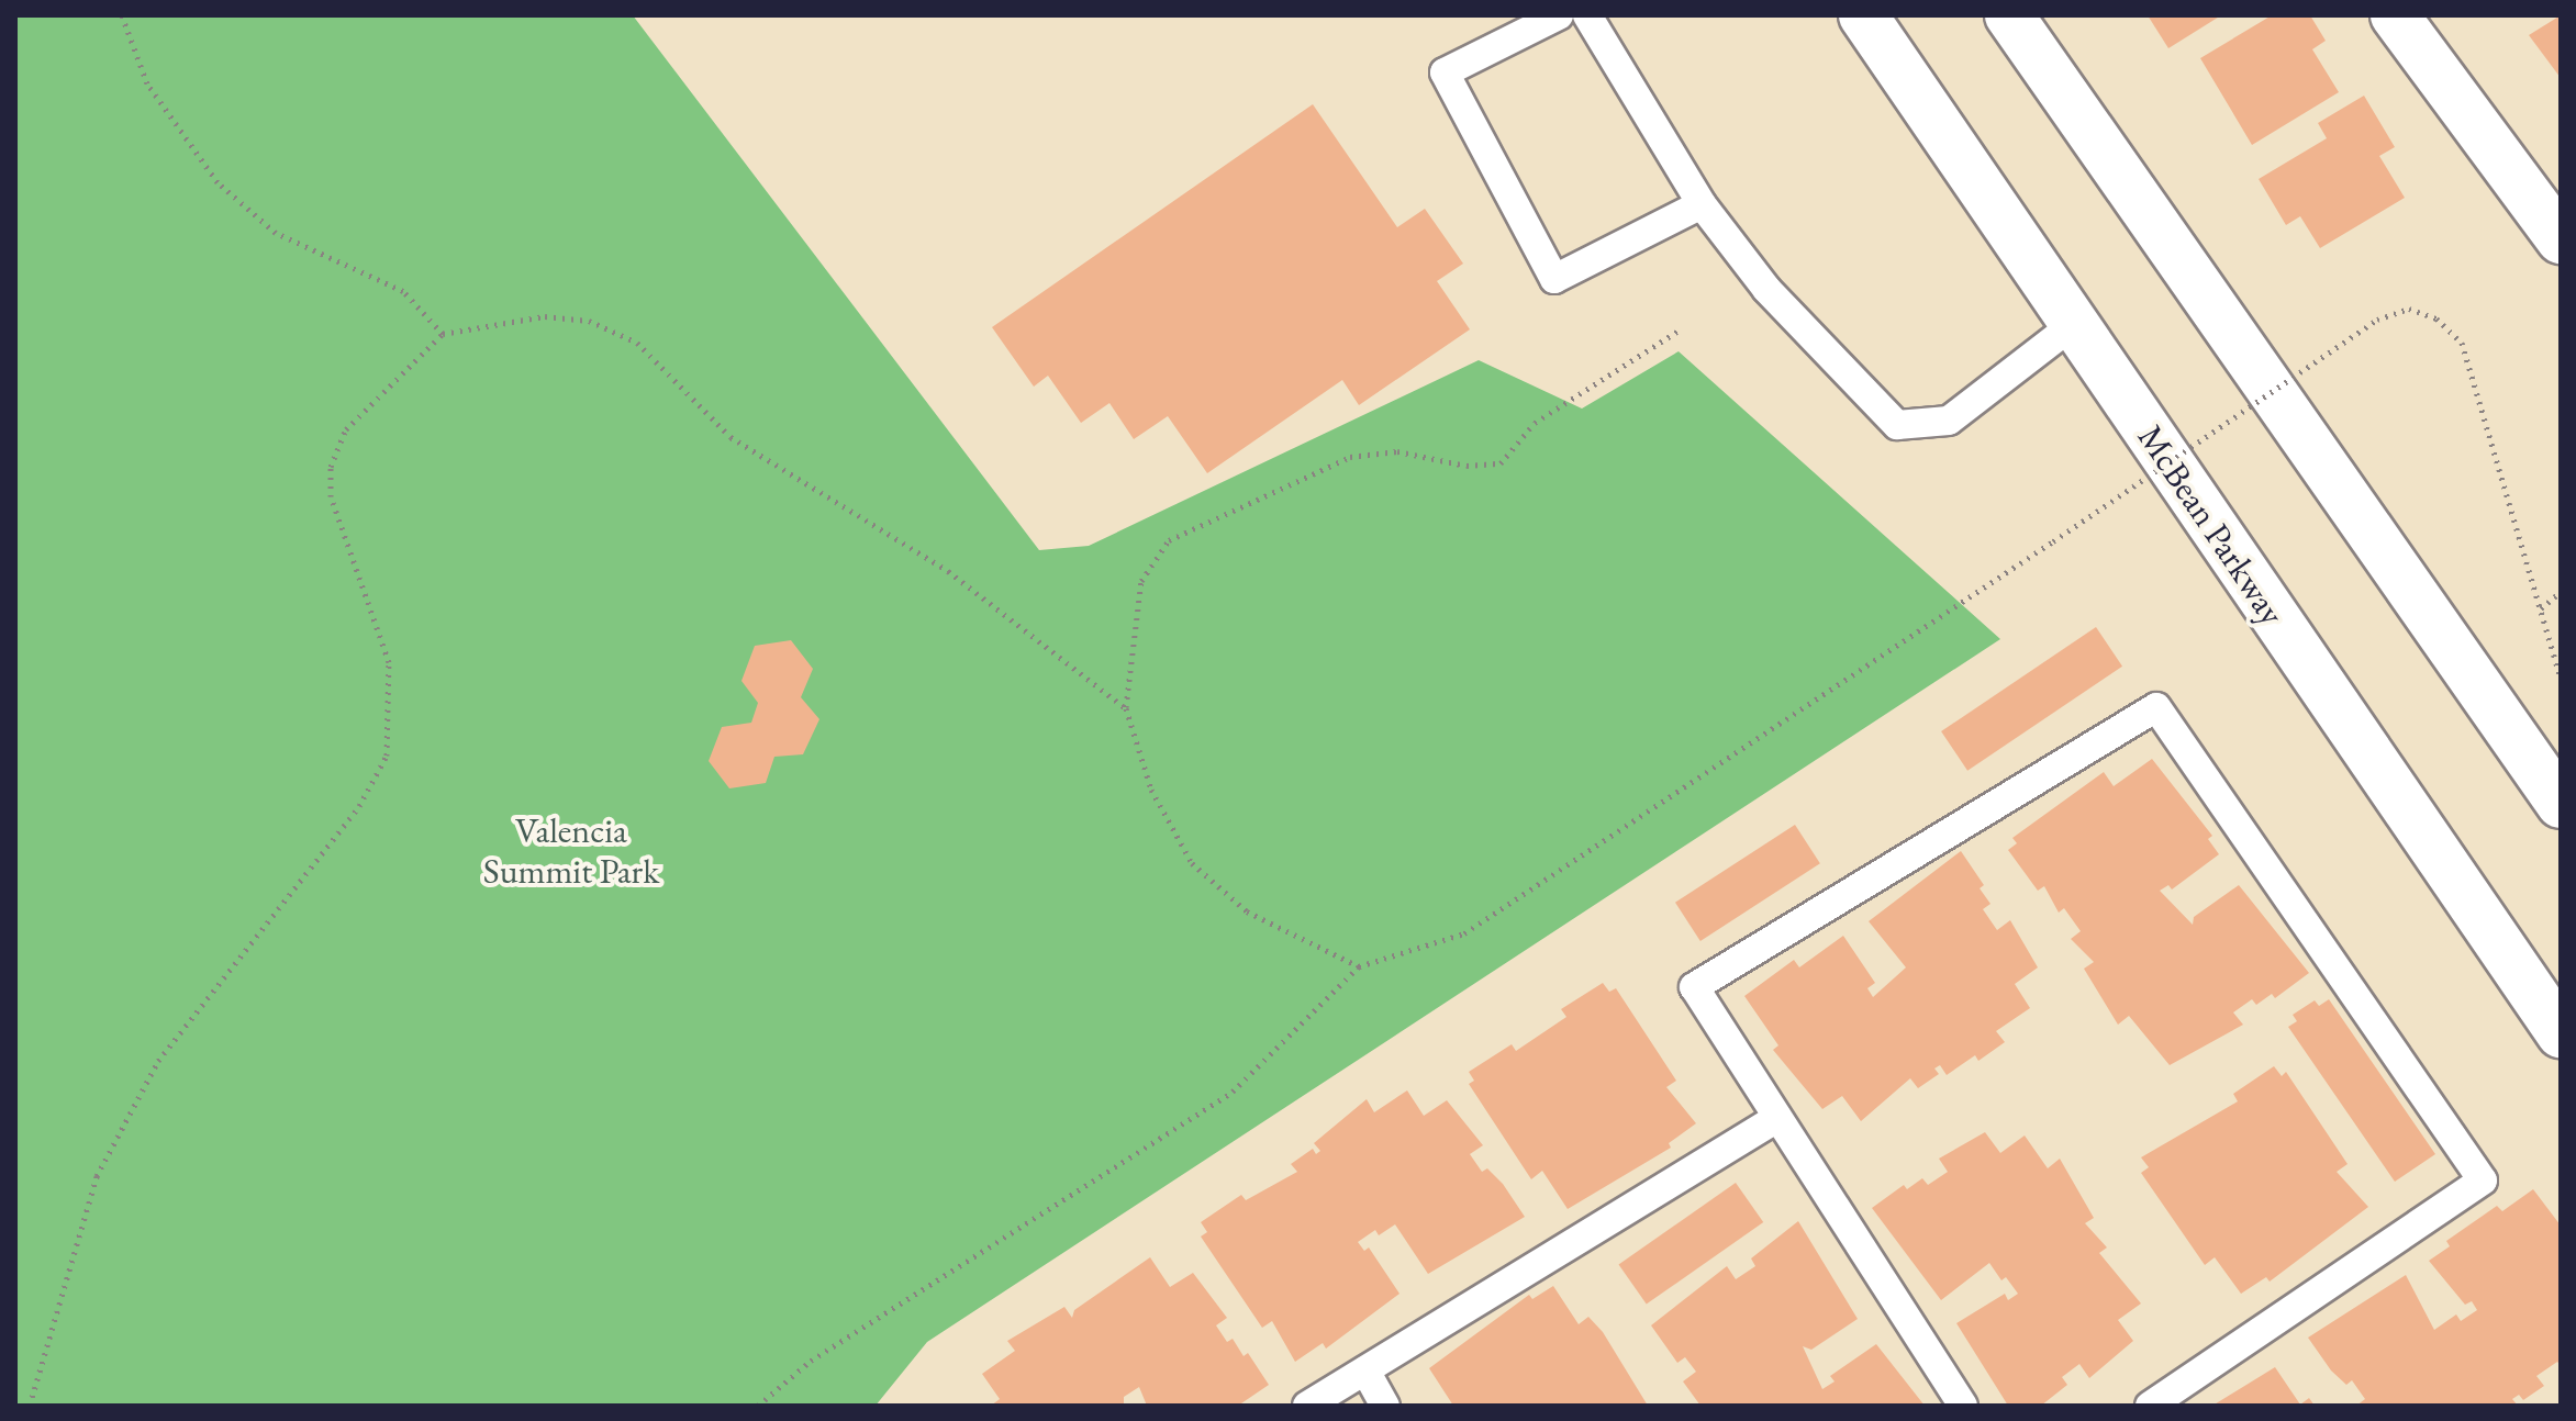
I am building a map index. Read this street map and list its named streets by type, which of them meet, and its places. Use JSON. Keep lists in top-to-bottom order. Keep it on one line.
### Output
{"streets":{"main road":["McBean Parkway"]},"parks":["Valencia Summit Park"]}
